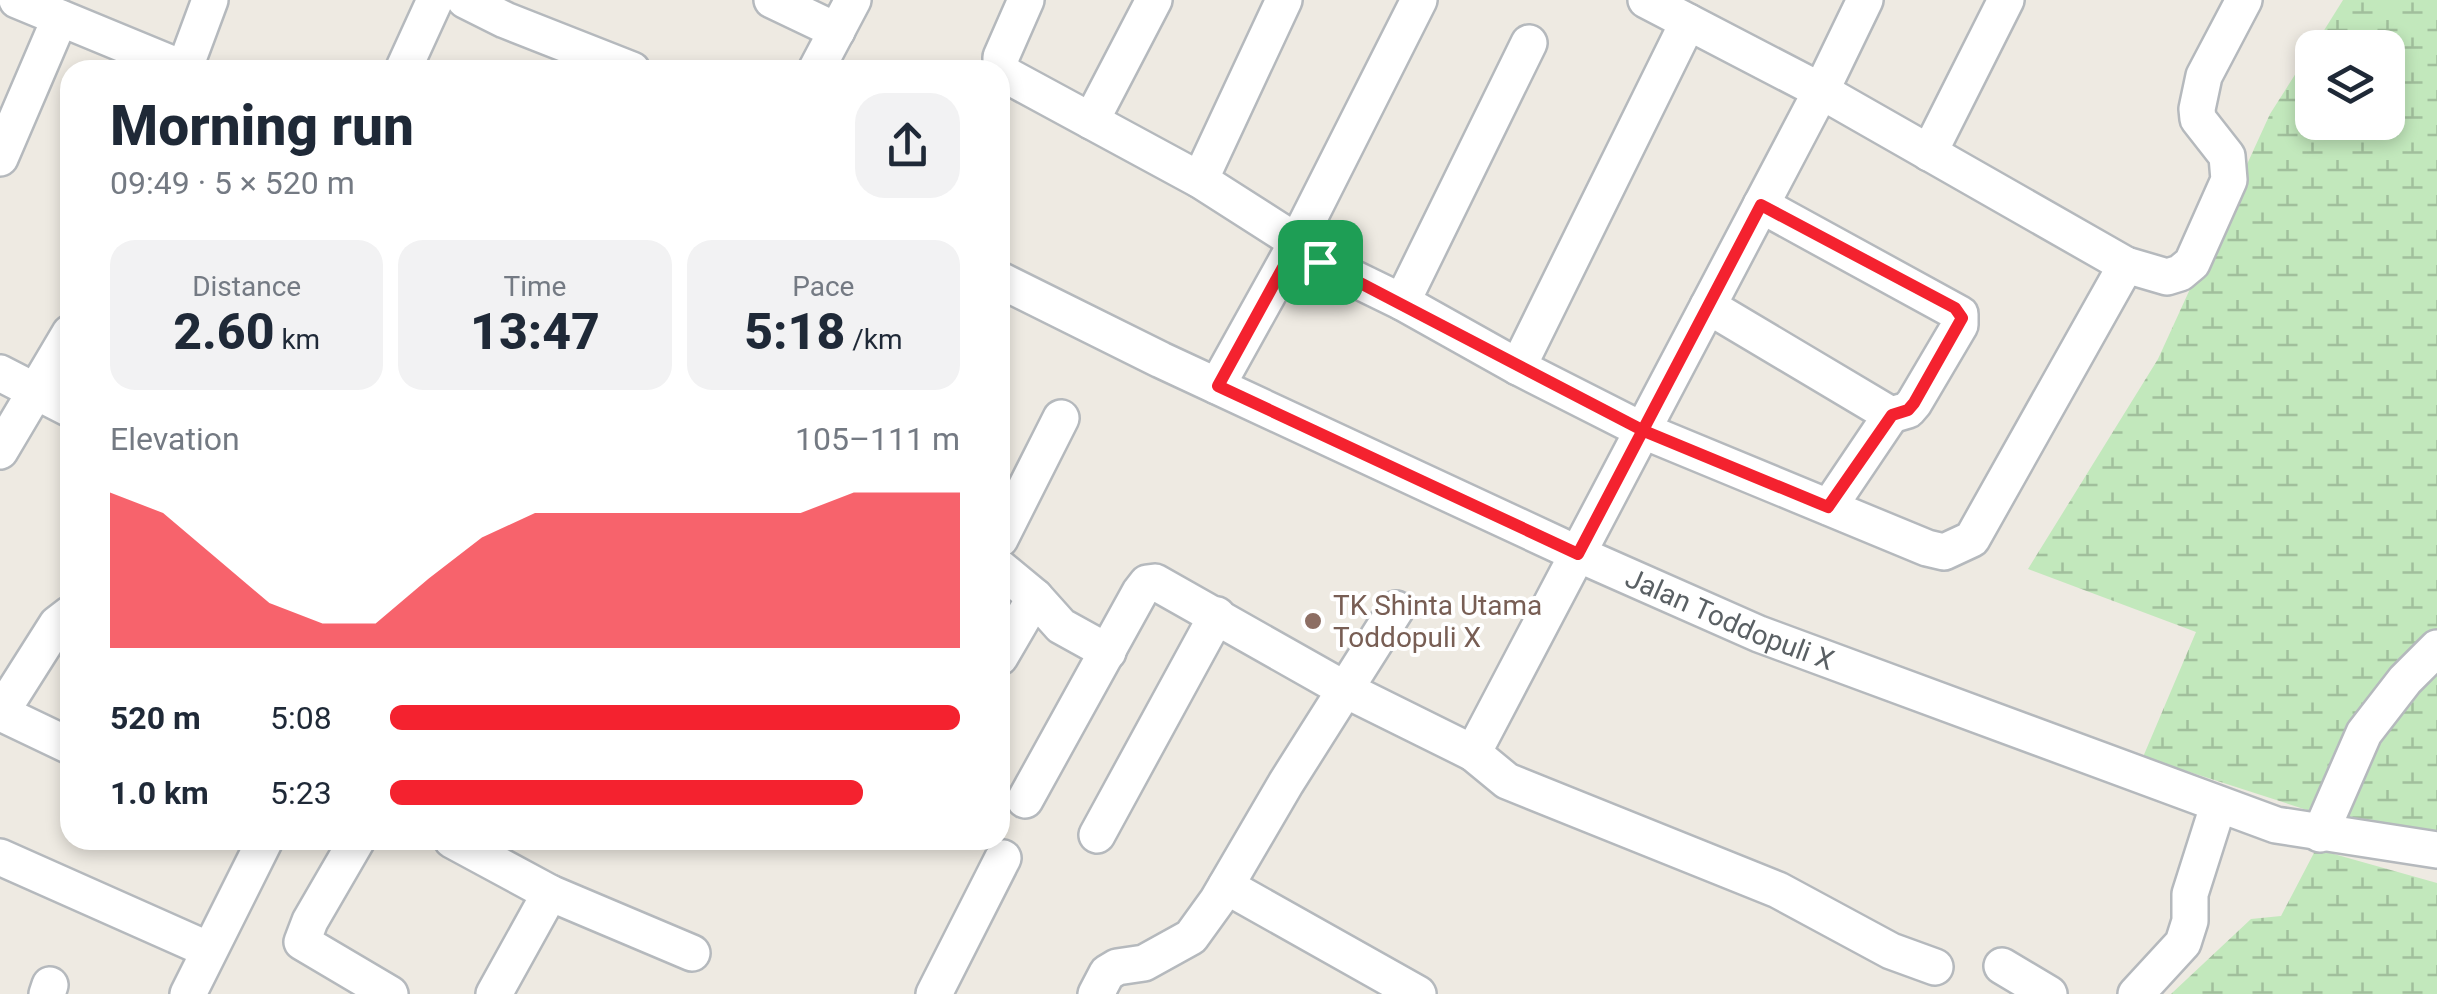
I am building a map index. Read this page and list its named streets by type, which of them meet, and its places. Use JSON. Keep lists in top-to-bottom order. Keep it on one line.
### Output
{"streets":{"street":["Jalan Toddopuli X"]},"places":["TK Shinta Utama Toddopuli X"],"page":{"heading":["Morning run","09:49 · 5 × 520 m"],"stats":[["Distance","2.60 km"],["Time","13:47"],["Pace","5:18 /km"]],"chart":["Elevation","105–111 m"],"list":[{"name":"520 m","note":"5:08"},{"name":"1.0 km","note":"5:23"}]}}
